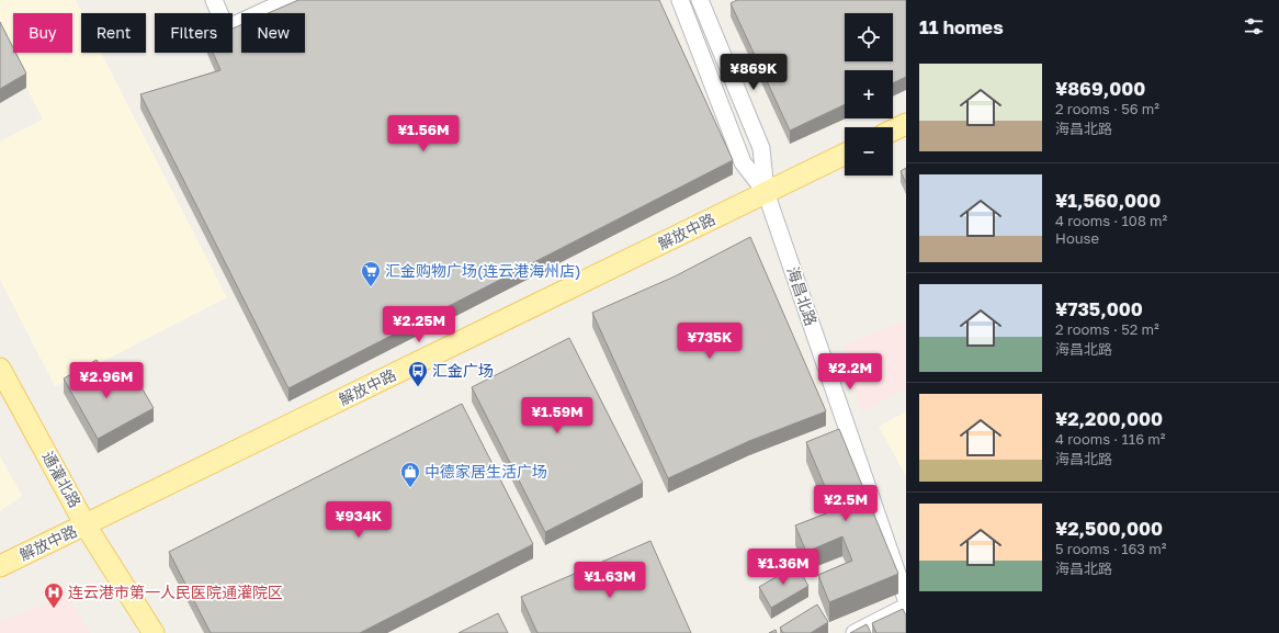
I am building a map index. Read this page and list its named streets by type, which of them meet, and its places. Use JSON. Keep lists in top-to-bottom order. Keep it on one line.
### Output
{"streets":{"main road":["解放中路","通灌北路"],"street":["海昌北路"]},"crossings":[["解放中路","海昌北路"],["解放中路","通灌北路"]],"places":{"supermarket":["汇金购物广场(连云港海州店)"],"bus stop":["汇金广场"],"shop":["中德家居生活广场"],"hospital":["连云港市第一人民医院通灌院区"]},"page":{"heading":"11 homes","map_buttons":["+","−"],"chip":["Buy","Rent","Filters","New"],"list":[{"name":"¥869,000","note":"2 rooms · 56 m² · 海昌北路"},{"name":"¥1,560,000","note":"4 rooms · 108 m² · House"},{"name":"¥735,000","note":"2 rooms · 52 m² · 海昌北路"},{"name":"¥2,200,000","note":"4 rooms · 116 m² · 海昌北路"},{"name":"¥2,500,000","note":"5 rooms · 163 m² · 海昌北路"}],"price":["¥869K","¥1.56M","¥2.25M","¥735K","¥2.2M","¥2.96M","¥1.59M","¥2.5M","¥934K","¥1.36M","¥1.63M"]}}
